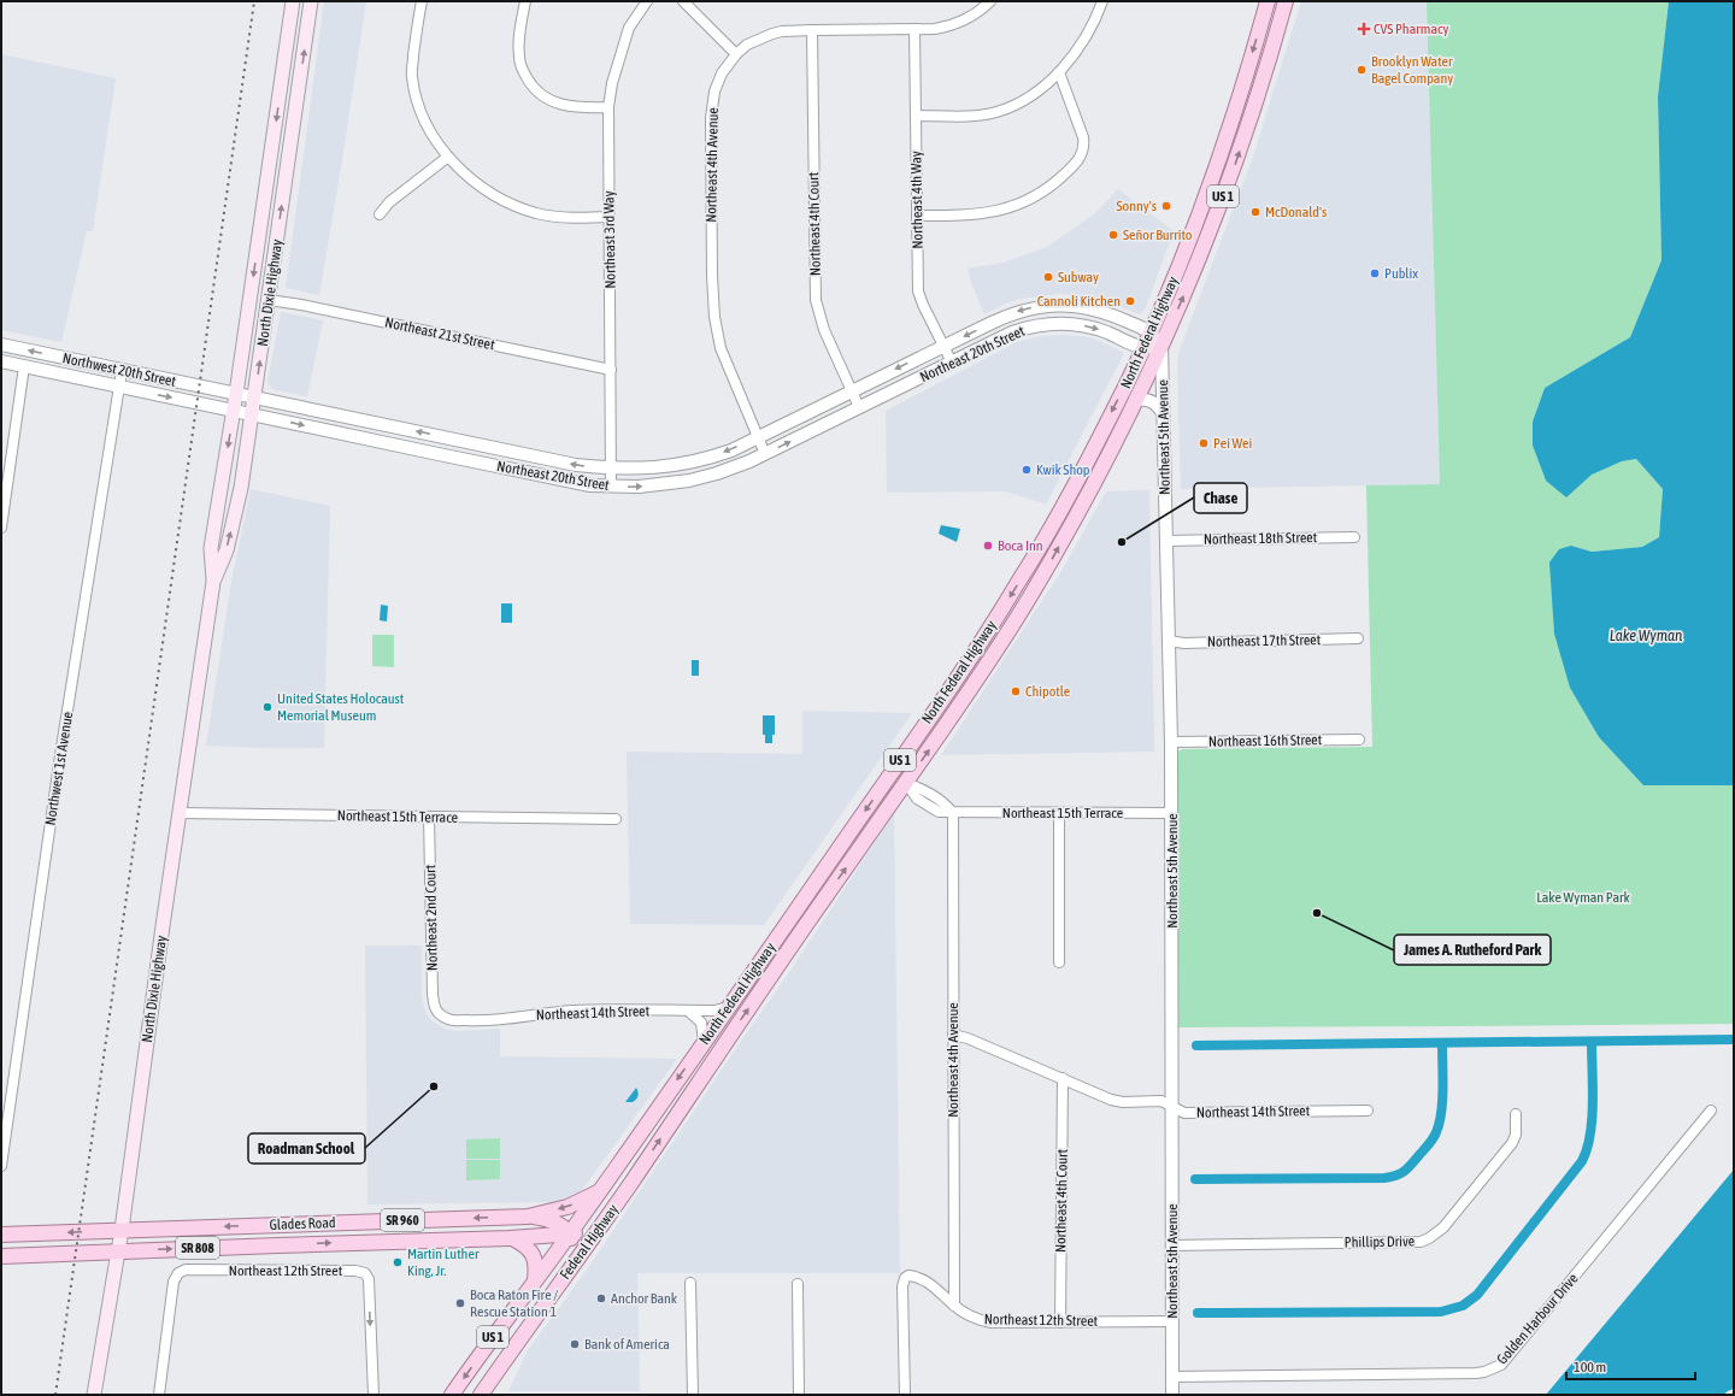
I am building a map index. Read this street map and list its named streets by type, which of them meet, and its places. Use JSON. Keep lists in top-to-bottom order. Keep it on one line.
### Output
{"streets":{"main road":["US 1","North Dixie Highway","North Federal Highway","SR 960","Glades Road","Federal Highway","SR 808"],"street":["Northeast 4th Avenue","Northeast 4th Way","Northeast 4th Court","Northeast 3rd Way","Northeast 21st Street","Northeast 20th Street","Northwest 20th Street","Northeast 5th Avenue","Northeast 18th Street","Northeast 17th Street","Northeast 16th Street","Northwest 1st Avenue","Northeast 15th Terrace","Northeast 2nd Court","Northeast 14th Street","Phillips Drive","Northeast 12th Street","Golden Harbour Drive"]},"crossings":[["Northeast 4th Avenue","Northeast 4th Way"],["Northeast 4th Avenue","Northeast 4th Court"],["Northeast 4th Avenue","Northeast 20th Street"],["Northeast 4th Avenue","Northeast 15th Terrace"],["Northeast 4th Avenue","Northeast 14th Street"],["Northeast 4th Avenue","Northeast 12th Street"],["US 1","North Federal Highway"],["Northeast 4th Way","Northeast 20th Street"],["Northeast 4th Court","Northeast 20th Street"],["Northeast 4th Court","Northeast 14th Street"],["Northeast 4th Court","Northeast 12th Street"],["Northeast 3rd Way","Northeast 21st Street"],["Northeast 3rd Way","Northeast 20th Street"],["North Dixie Highway","Northeast 21st Street"],["North Dixie Highway","Northeast 20th Street"],["North Dixie Highway","Northwest 20th Street"],["North Dixie Highway","Northeast 15th Terrace"],["North Dixie Highway","Glades Road"],["North Federal Highway","Northeast 20th Street"],["North Federal Highway","Northeast 5th Avenue"],["North Federal Highway","Northeast 15th Terrace"],["North Federal Highway","Northeast 14th Street"],["North Federal Highway","Glades Road"],["North Federal Highway","Federal Highway"],["Northeast 20th Street","Northwest 20th Street"],["Northwest 20th Street","Northwest 1st Avenue"],["Northeast 5th Avenue","Northeast 18th Street"],["Northeast 5th Avenue","Northeast 17th Street"],["Northeast 5th Avenue","Northeast 16th Street"],["Northeast 5th Avenue","Northeast 15th Terrace"],["Northeast 5th Avenue","Northeast 14th Street"],["Northeast 5th Avenue","Phillips Drive"],["Northeast 5th Avenue","Northeast 12th Street"],["Northeast 5th Avenue","Golden Harbour Drive"],["Northeast 15th Terrace","Northeast 2nd Court"],["Northeast 2nd Court","Northeast 14th Street"],["Glades Road","Federal Highway"]],"water":["Lake Wyman"],"parks":["Lake Wyman Park"],"places":{"health":["CVS Pharmacy"],"other":["Brooklyn Water Bagel Company","Sonny's","McDonald's","Señor Burrito","Publix","Subway","Cannoli Kitchen","Pei Wei","Kwik Shop","Chase","Boca Inn","Chipotle","United States Holocaust Memorial Museum","James A. Rutheford Park","Roadman School","Martin Luther King, Jr.","Anchor Bank","Boca Raton Fire / Rescue Station 1","Bank of America"]},"scale_bar":"100 m"}
